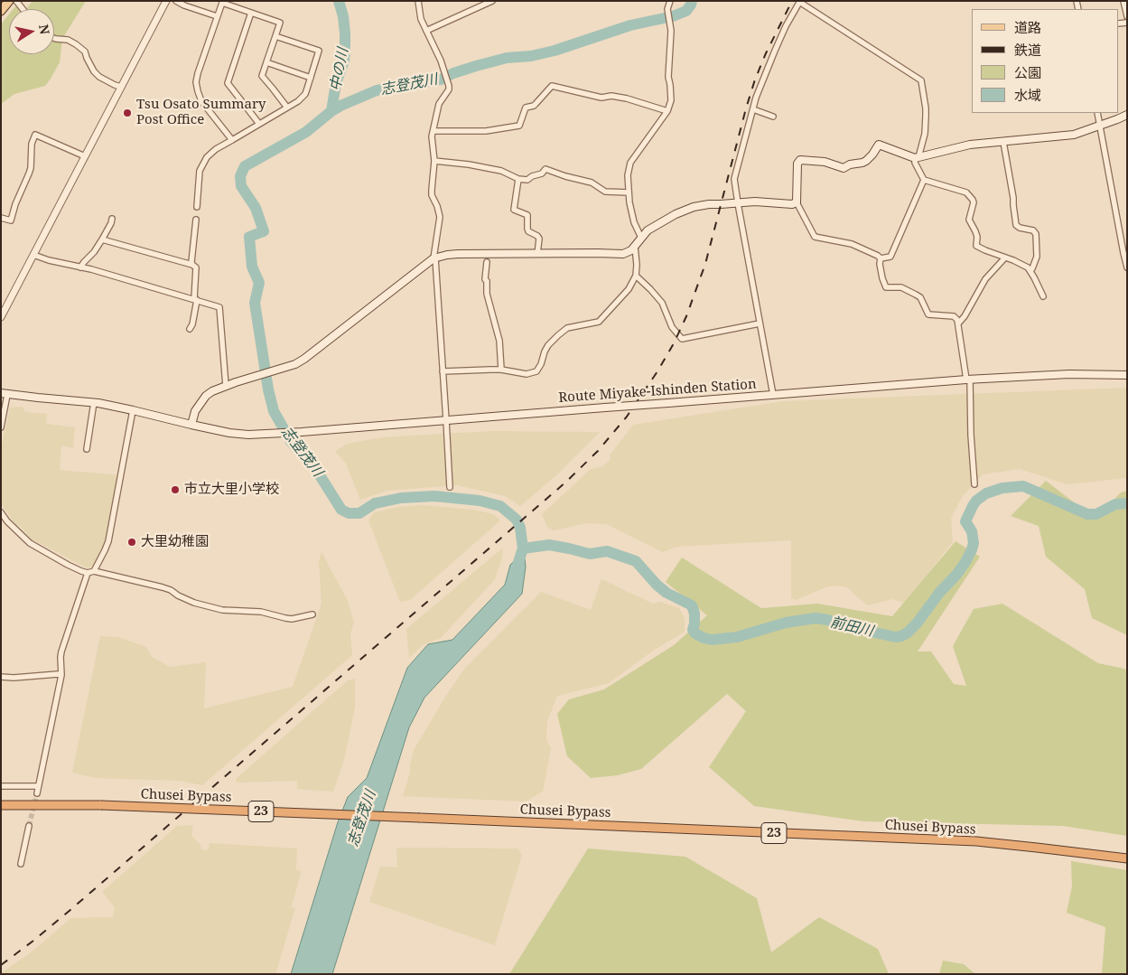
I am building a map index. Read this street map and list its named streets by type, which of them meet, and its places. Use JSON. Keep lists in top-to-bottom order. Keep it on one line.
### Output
{"streets":{"highway":["Chusei Bypass","23"],"main road":["Route Miyake-Ishinden Station"]},"water":["中の川","志登茂川","前田川"],"places":["Tsu Osato Summary Post Office","市立大里小学校","大里幼稚園"],"legend":["道路","鉄道","公園","水域"],"north":"right"}
